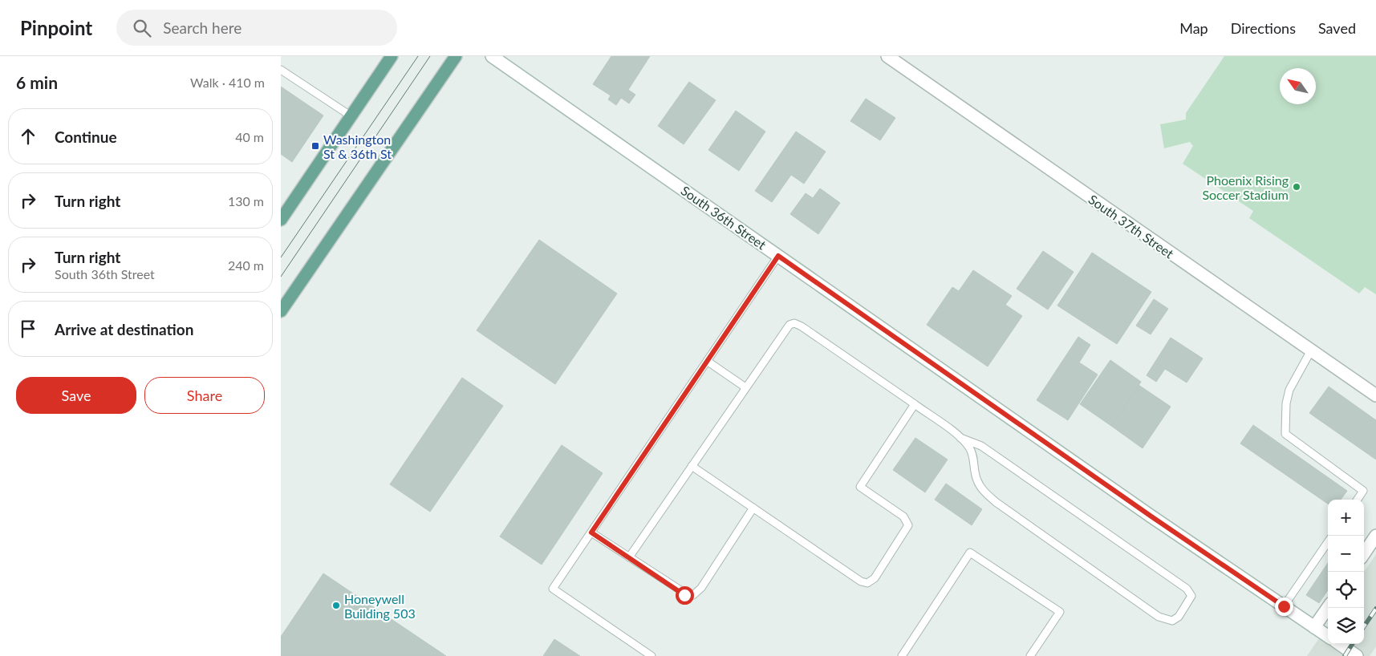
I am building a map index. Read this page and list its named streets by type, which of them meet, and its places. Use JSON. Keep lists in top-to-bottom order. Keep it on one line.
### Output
{"streets":{"street":["South 36th Street","South 37th Street"]},"places":{"transit":["Washington St & 36th St"],"other":["Phoenix Rising Soccer Stadium","Honeywell Building 503"]},"north":"top left","page":{"header":"Pinpoint","search":"Search here","nav":["Map","Directions","Saved"],"heading":["6 min","Walk · 410 m"],"list":[["Continue","40 m"],["Turn right","130 m"],["Turn right","South 36th Street","240 m"],"Arrive at destination"],"buttons":["Save","Share"],"map_buttons":["+","−"]}}
